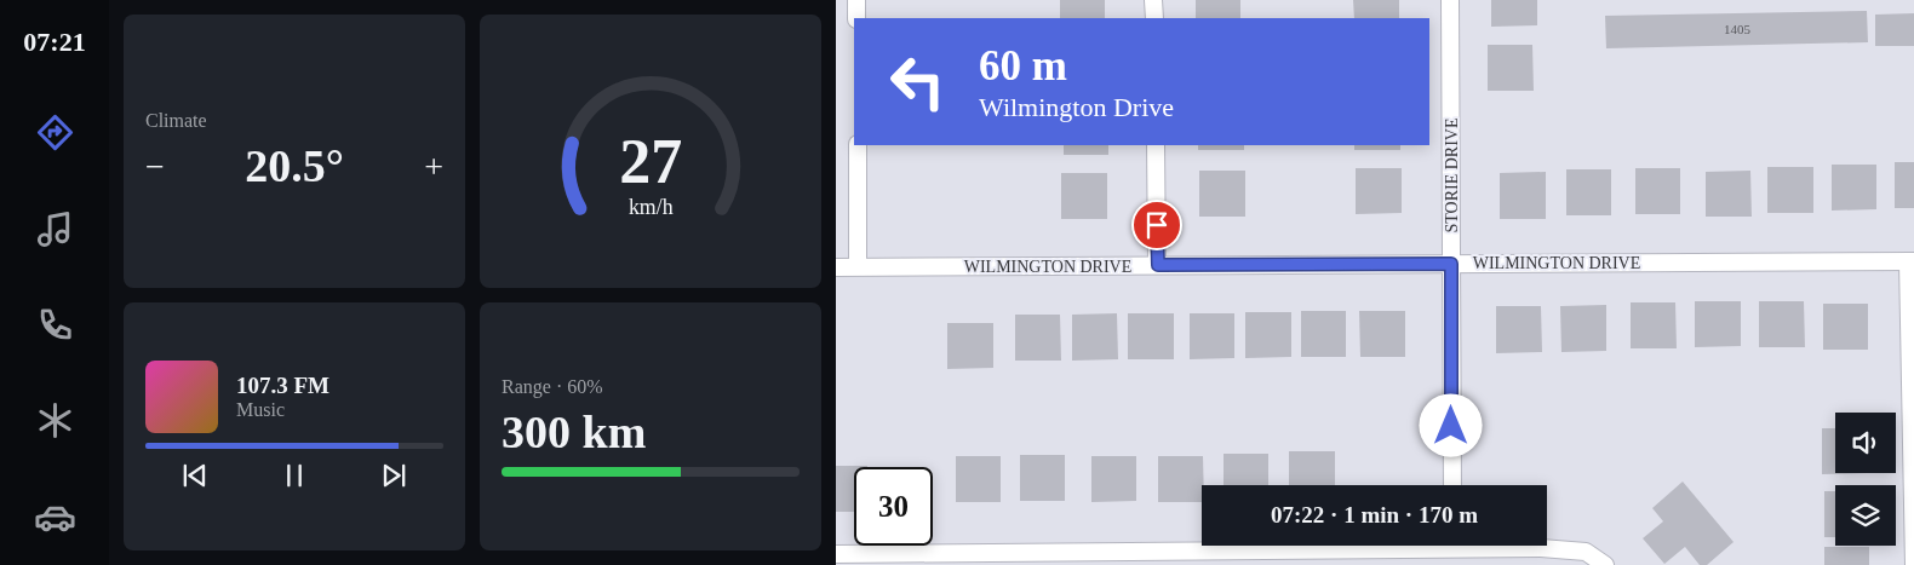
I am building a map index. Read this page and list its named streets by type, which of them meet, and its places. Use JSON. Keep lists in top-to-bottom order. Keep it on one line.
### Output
{"streets":{"street":["STORIE DRIVE","WILMINGTON DRIVE"]},"crossings":[["STORIE DRIVE","WILMINGTON DRIVE"]],"house_numbers":["1405"],"page":{"tabs":"07:21","tile":["Climate",["Range · 60%","300 km"]],"turn":["60 m","Wilmington Drive"],"heat":["−","20.5°","+"],"song":["107.3 FM","Music"],"limit":"30","trip":"07:22 · 1 min · 170 m","gauge":["27","km/h"]}}
